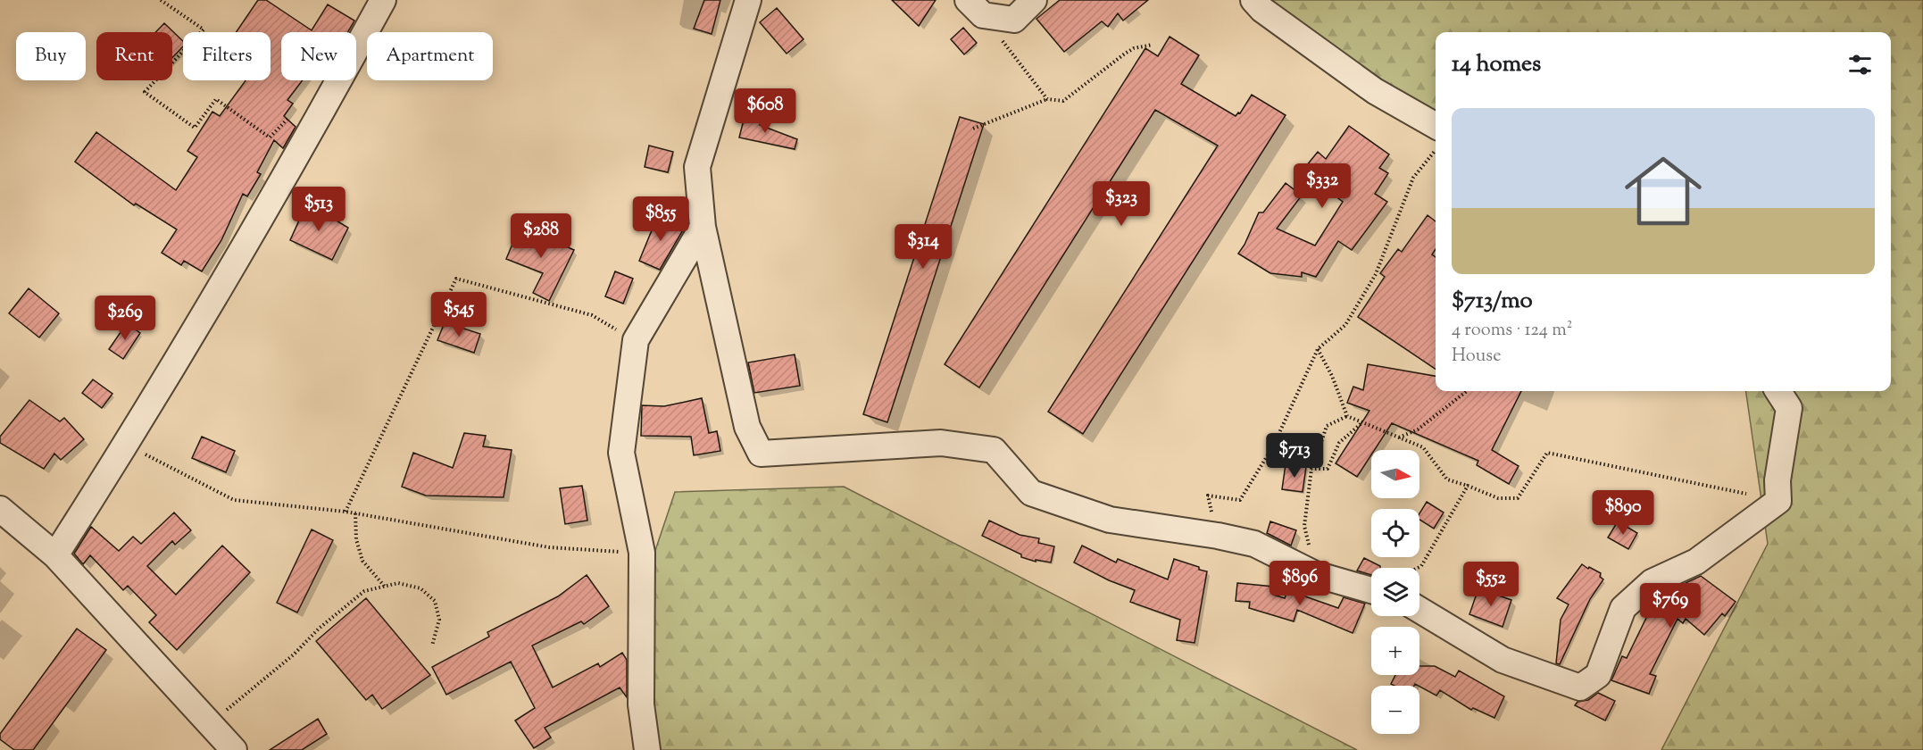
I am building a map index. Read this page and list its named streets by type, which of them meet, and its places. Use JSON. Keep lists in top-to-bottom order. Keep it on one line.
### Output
{"north":"right","page":{"chip":["Buy","Rent","Filters","New","Apartment"],"heading":"14 homes","price":["$608","$332","$323","$513","$855","$288","$314","$545","$269","$713","$890","$896","$552","$769"],"list":[{"name":"$713/mo","note":"4 rooms · 124 m² · House"}],"map_buttons":["+","−"]}}
